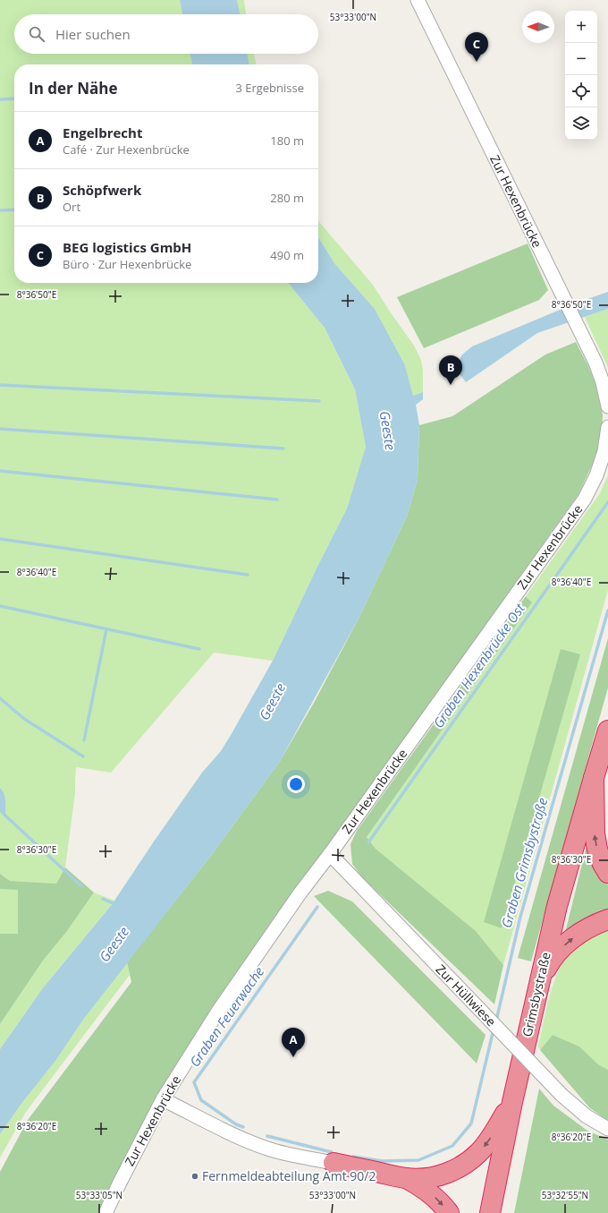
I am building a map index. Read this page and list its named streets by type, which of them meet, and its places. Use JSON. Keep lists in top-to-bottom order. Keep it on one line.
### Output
{"streets":{"highway":["Grimsbystraße"],"street":["Zur Hexenbrücke","Zur Hüllwiese"]},"crossings":[["Zur Hexenbrücke","Zur Hüllwiese"]],"water":["Geeste","Graben Hexenbrücke Ost","Graben Grimsbystraße","Graben Feuerwache"],"places":["Fernmeldeabteilung Amt 90/2"],"north":"left","page":{"map_buttons":["+","−"],"search":"Hier suchen","pins":["C","B","A"],"heading":["In der Nähe","3 Ergebnisse"],"list":[{"mark":"A","name":"Engelbrecht","note":"Café · Zur Hexenbrücke","value":"180 m"},{"mark":"B","name":"Schöpfwerk","note":"Ort","value":"280 m"},{"mark":"C","name":"BEG logistics GmbH","note":"Büro · Zur Hexenbrücke","value":"490 m"}]},"coordinates":["53°33'00\"N","8°36'50\"E","8°36'40\"E","8°36'30\"E","8°36'20\"E","53°33'05\"N","53°32'55\"N"]}
